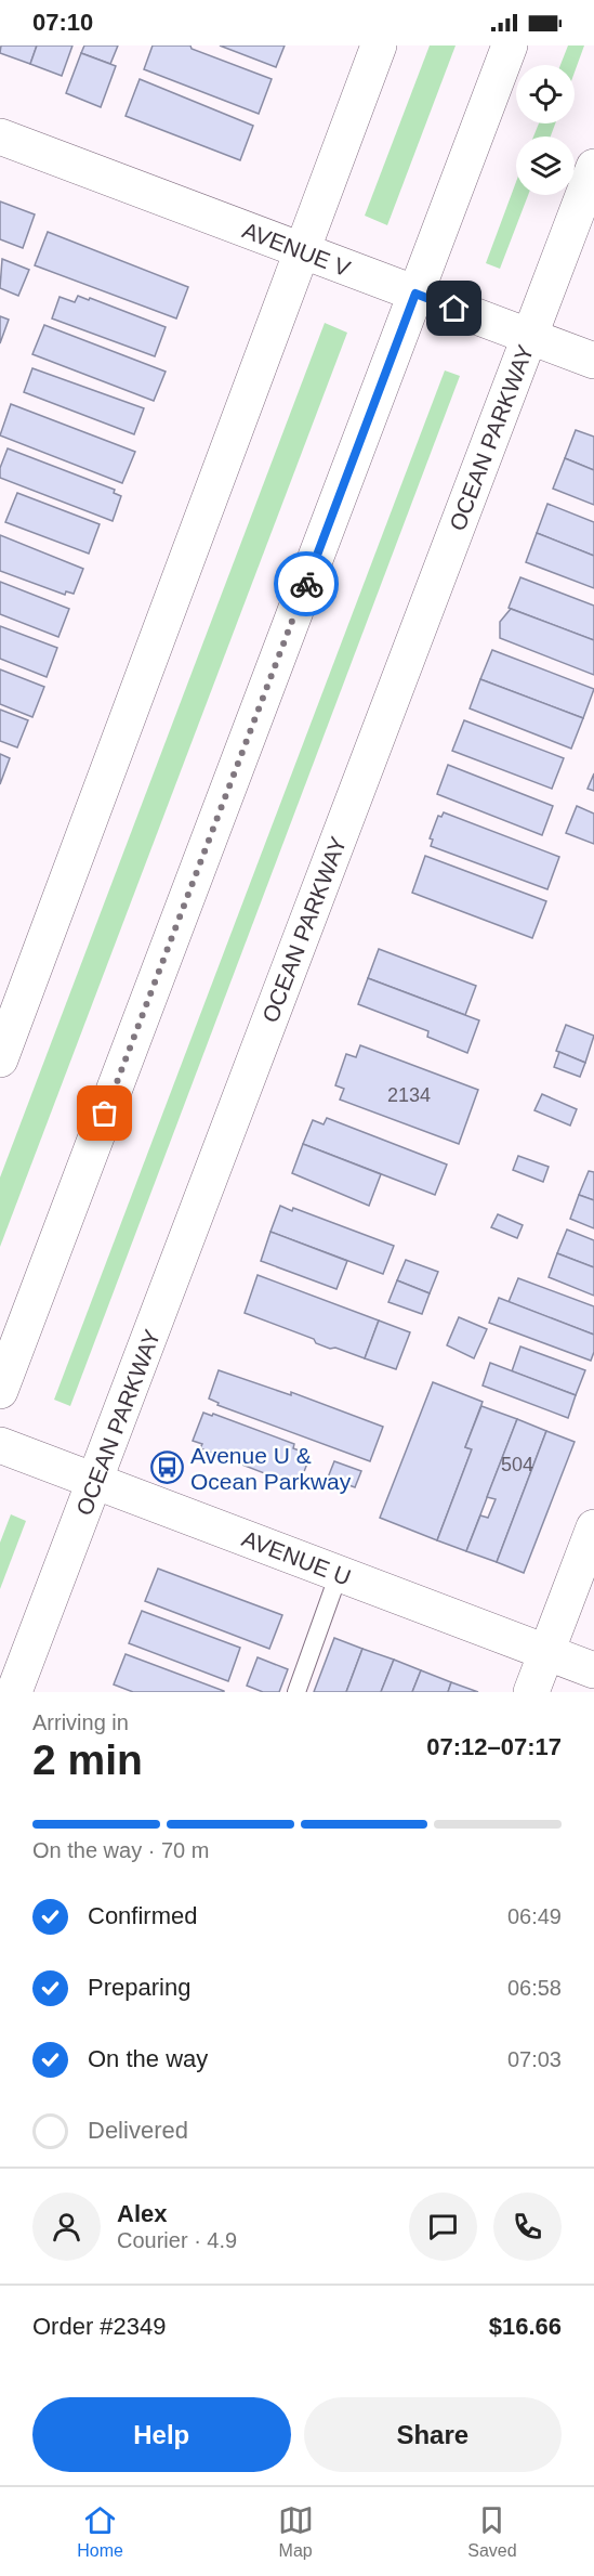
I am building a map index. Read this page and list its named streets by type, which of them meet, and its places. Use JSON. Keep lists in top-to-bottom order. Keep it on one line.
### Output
{"streets":{"street":["AVENUE V","OCEAN PARKWAY","AVENUE U"]},"crossings":[["AVENUE V","OCEAN PARKWAY"],["OCEAN PARKWAY","AVENUE U"]],"places":{"bus stop":["Avenue U & Ocean Parkway"]},"house_numbers":["2134","504"],"page":{"status":"07:10","heading":["2 min","Arriving in","07:12–07:17"],"panel":["Alex","Courier · 4.9","Order #2349","$16.66"],"bar":"On the way · 70 m","list":[["Confirmed","06:49"],["Preparing","06:58"],["On the way","07:03"],"Delivered"],"buttons":["Help","Share"],"tabs":["Home","Map","Saved"]}}
